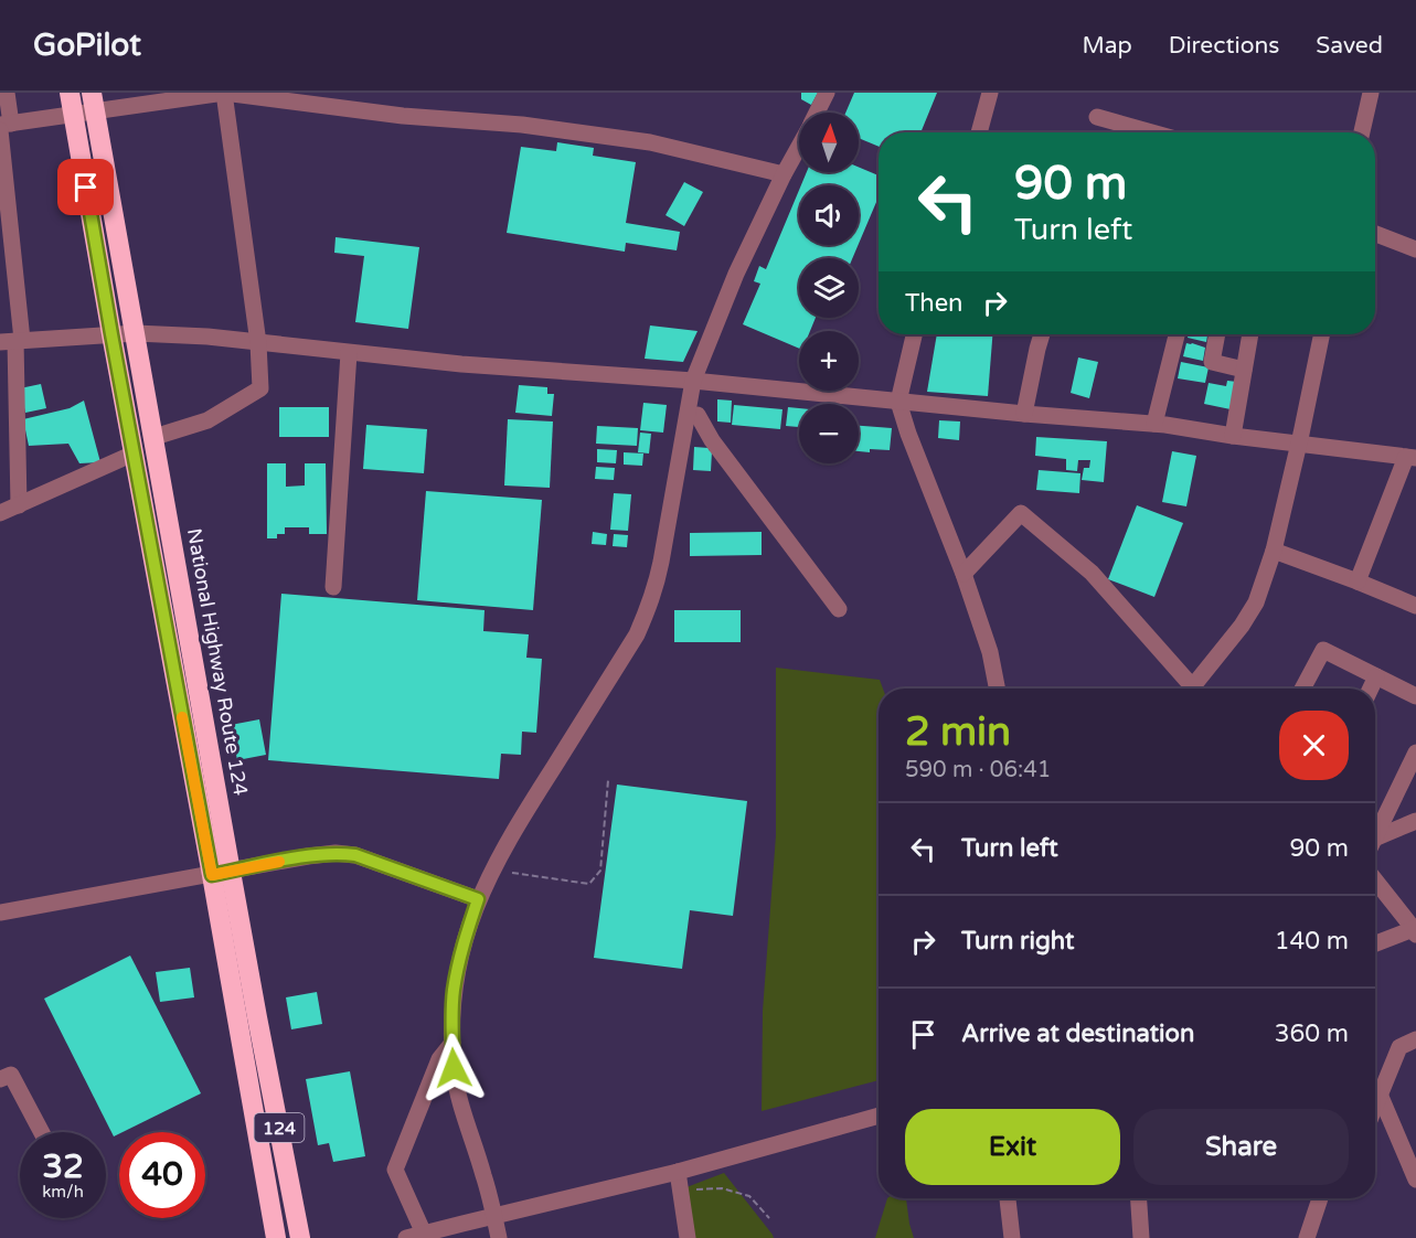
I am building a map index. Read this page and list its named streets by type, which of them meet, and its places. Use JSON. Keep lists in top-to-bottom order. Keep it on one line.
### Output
{"streets":{"highway":["National Highway Route 124","124"]},"north":"top","page":{"header":"GoPilot","nav":["Map","Directions","Saved"],"map_buttons":["+","−"],"turn":["90 m","Turn left"],"then":"Then","heading":["2 min","590 m · 06:41"],"list":[{"name":"Turn left","value":"90 m"},{"name":"Turn right","value":"140 m"},{"name":"Arrive at destination","value":"360 m"}],"buttons":["Exit","Share"],"speed":"32 km/h","limit":"40"}}
